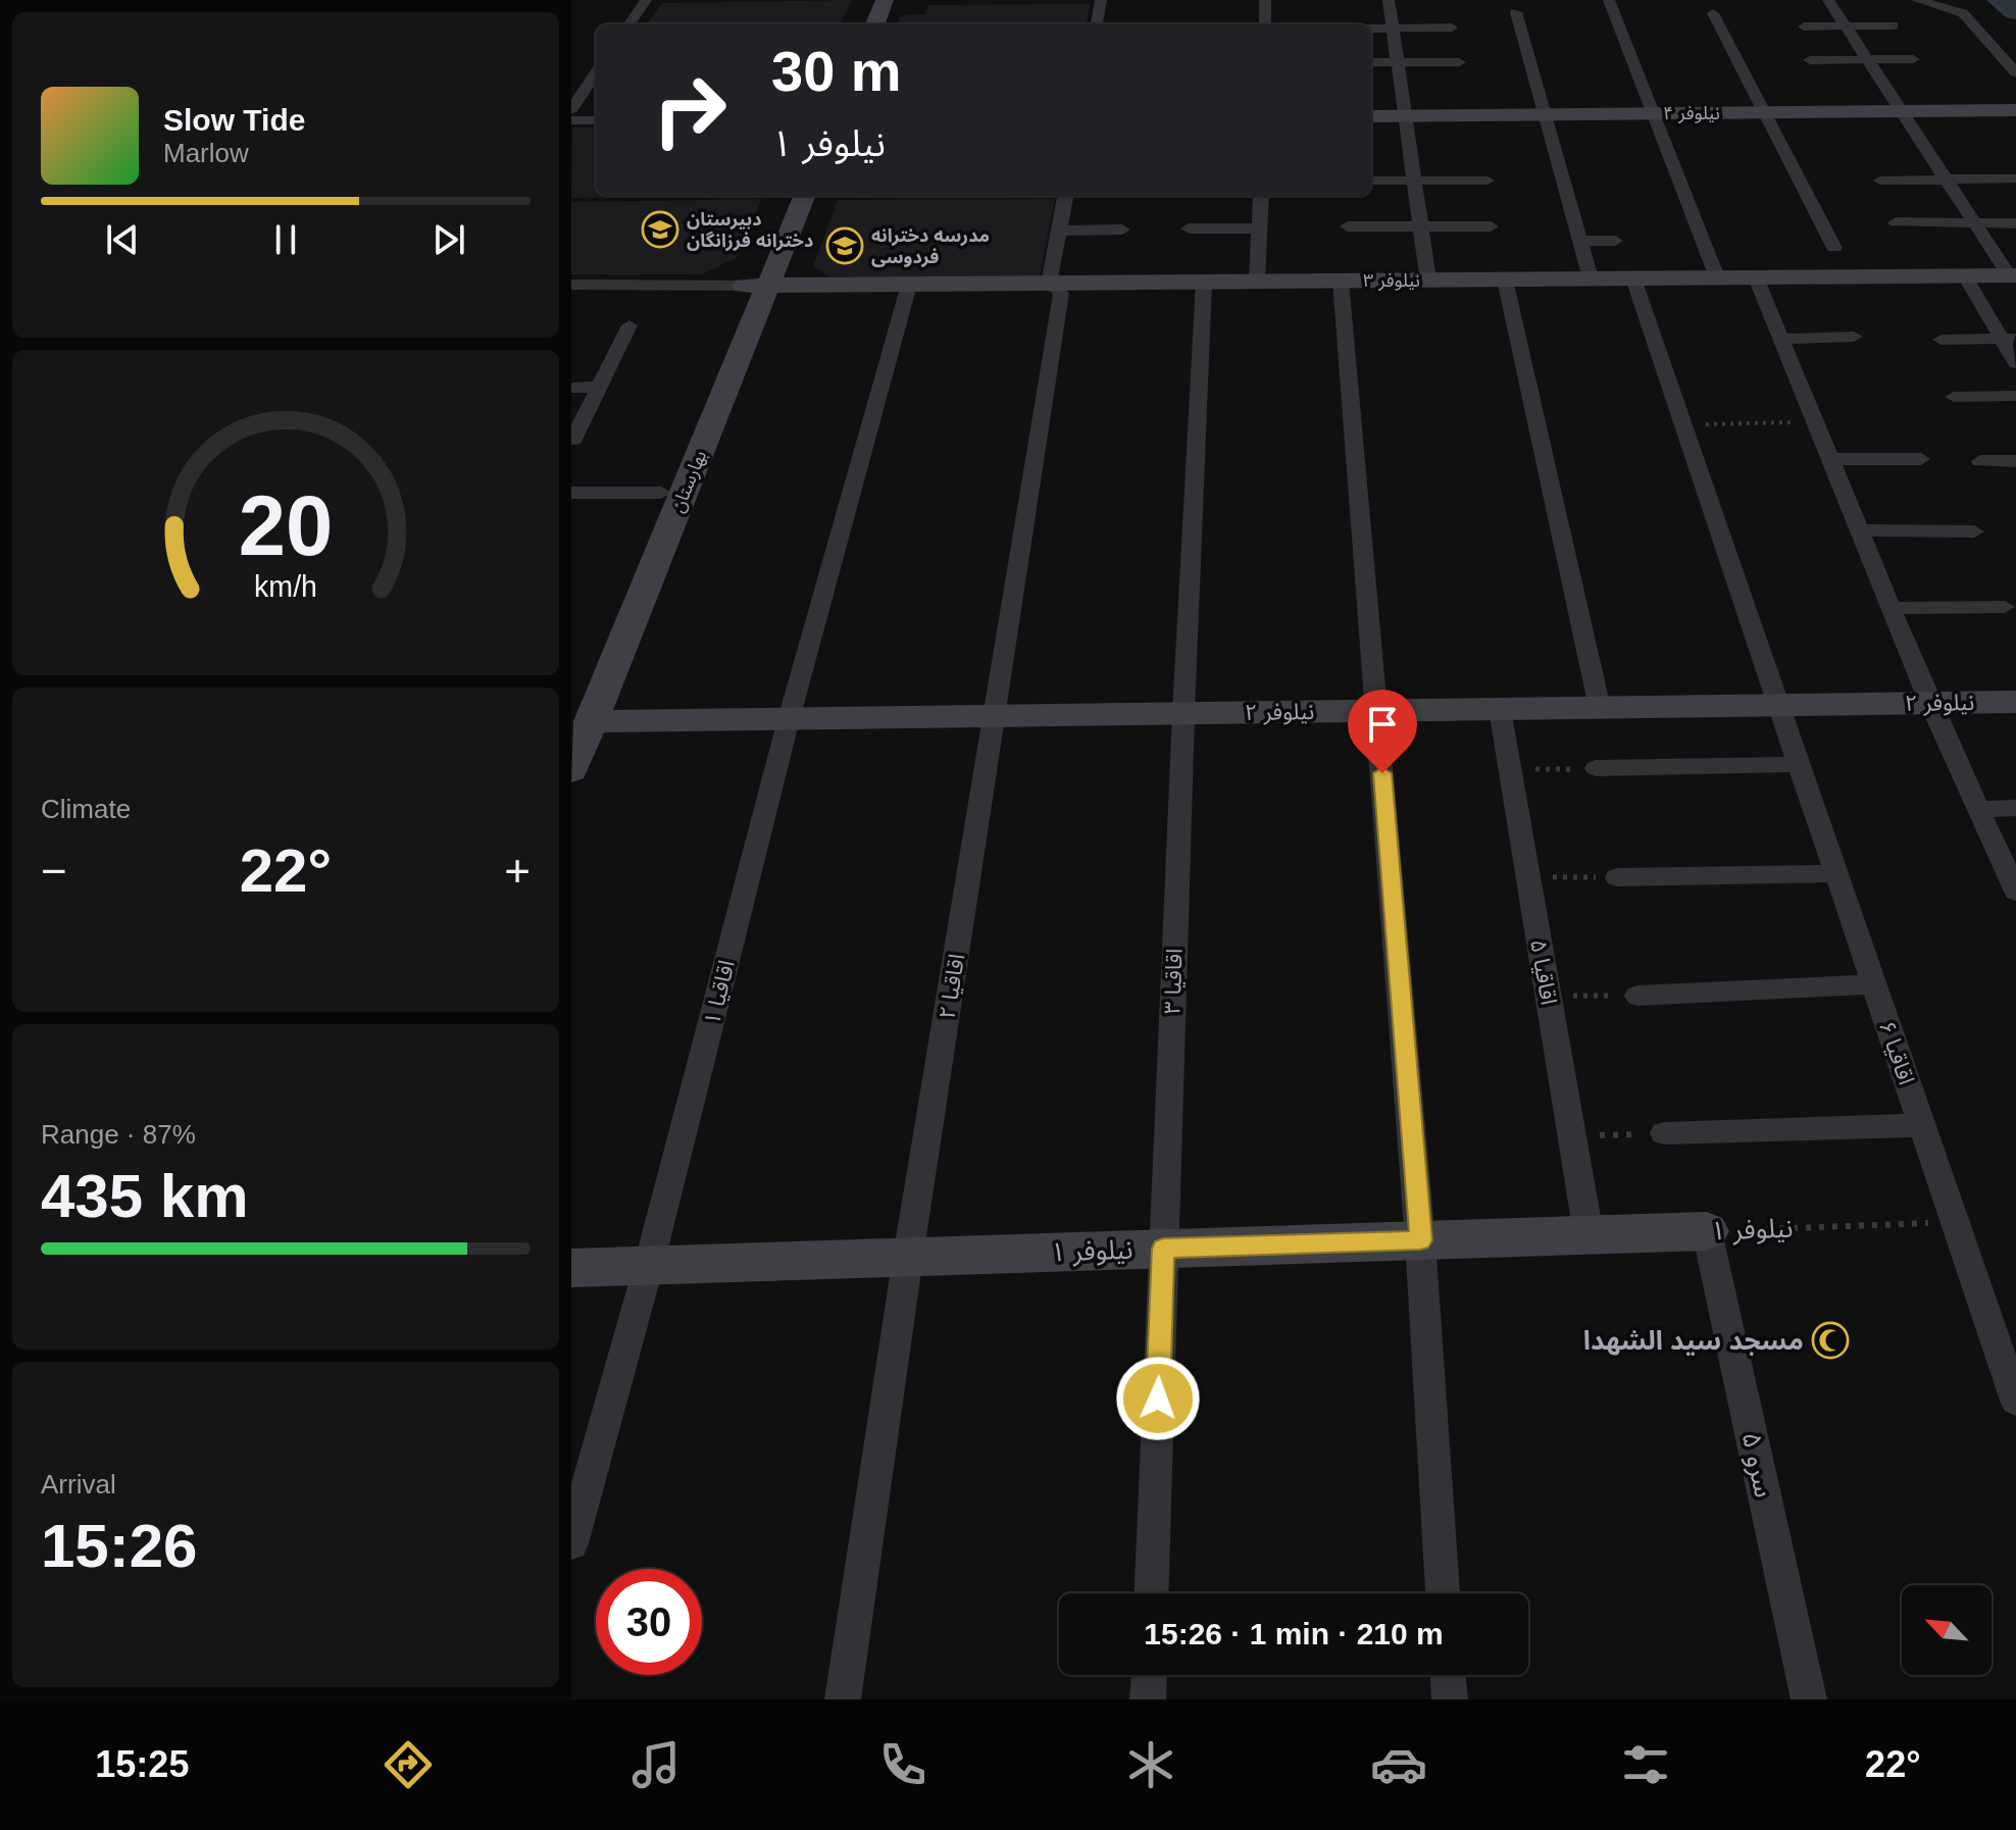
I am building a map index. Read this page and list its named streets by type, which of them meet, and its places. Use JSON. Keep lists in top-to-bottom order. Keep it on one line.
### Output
{"streets":{"street":["نیلوفر ۴","نیلوفر ۳","بهارستان","نیلوفر ۲","اقاقیا ۵","اقاقیا ۳","اقاقیا ۲","اقاقیا ۱","اقاقیا ۶","نیلوفر ۱","سرو ۵"]},"crossings":[["نیلوفر ۳","بهارستان"],["نیلوفر ۳","اقاقیا ۳"],["نیلوفر ۳","اقاقیا ۲"],["نیلوفر ۳","اقاقیا ۱"],["نیلوفر ۳","اقاقیا ۶"],["بهارستان","نیلوفر ۲"],["نیلوفر ۲","اقاقیا ۵"],["نیلوفر ۲","اقاقیا ۳"],["نیلوفر ۲","اقاقیا ۲"],["نیلوفر ۲","اقاقیا ۱"],["نیلوفر ۲","اقاقیا ۶"],["اقاقیا ۵","نیلوفر ۱"],["اقاقیا ۳","نیلوفر ۱"],["اقاقیا ۲","نیلوفر ۱"],["اقاقیا ۱","نیلوفر ۱"],["اقاقیا ۶","نیلوفر ۱"],["نیلوفر ۱","سرو ۵"]],"places":{"school or university":["دبیرستان دخترانه فرزانگان","مدرسه دخترانه فردوسی"],"mosque":["مسجد سید الشهدا"]},"north":"top left","page":{"turn":["30 m","نیلوفر ۱"],"song":["Slow Tide","Marlow"],"tile":["Climate",["Range · 87%","435 km"],["Arrival","15:26"]],"heat":["−","22°","+"],"limit":"30","trip":"15:26 · 1 min · 210 m","tabs":["15:25","22°"],"gauge":["20","km/h"]}}
